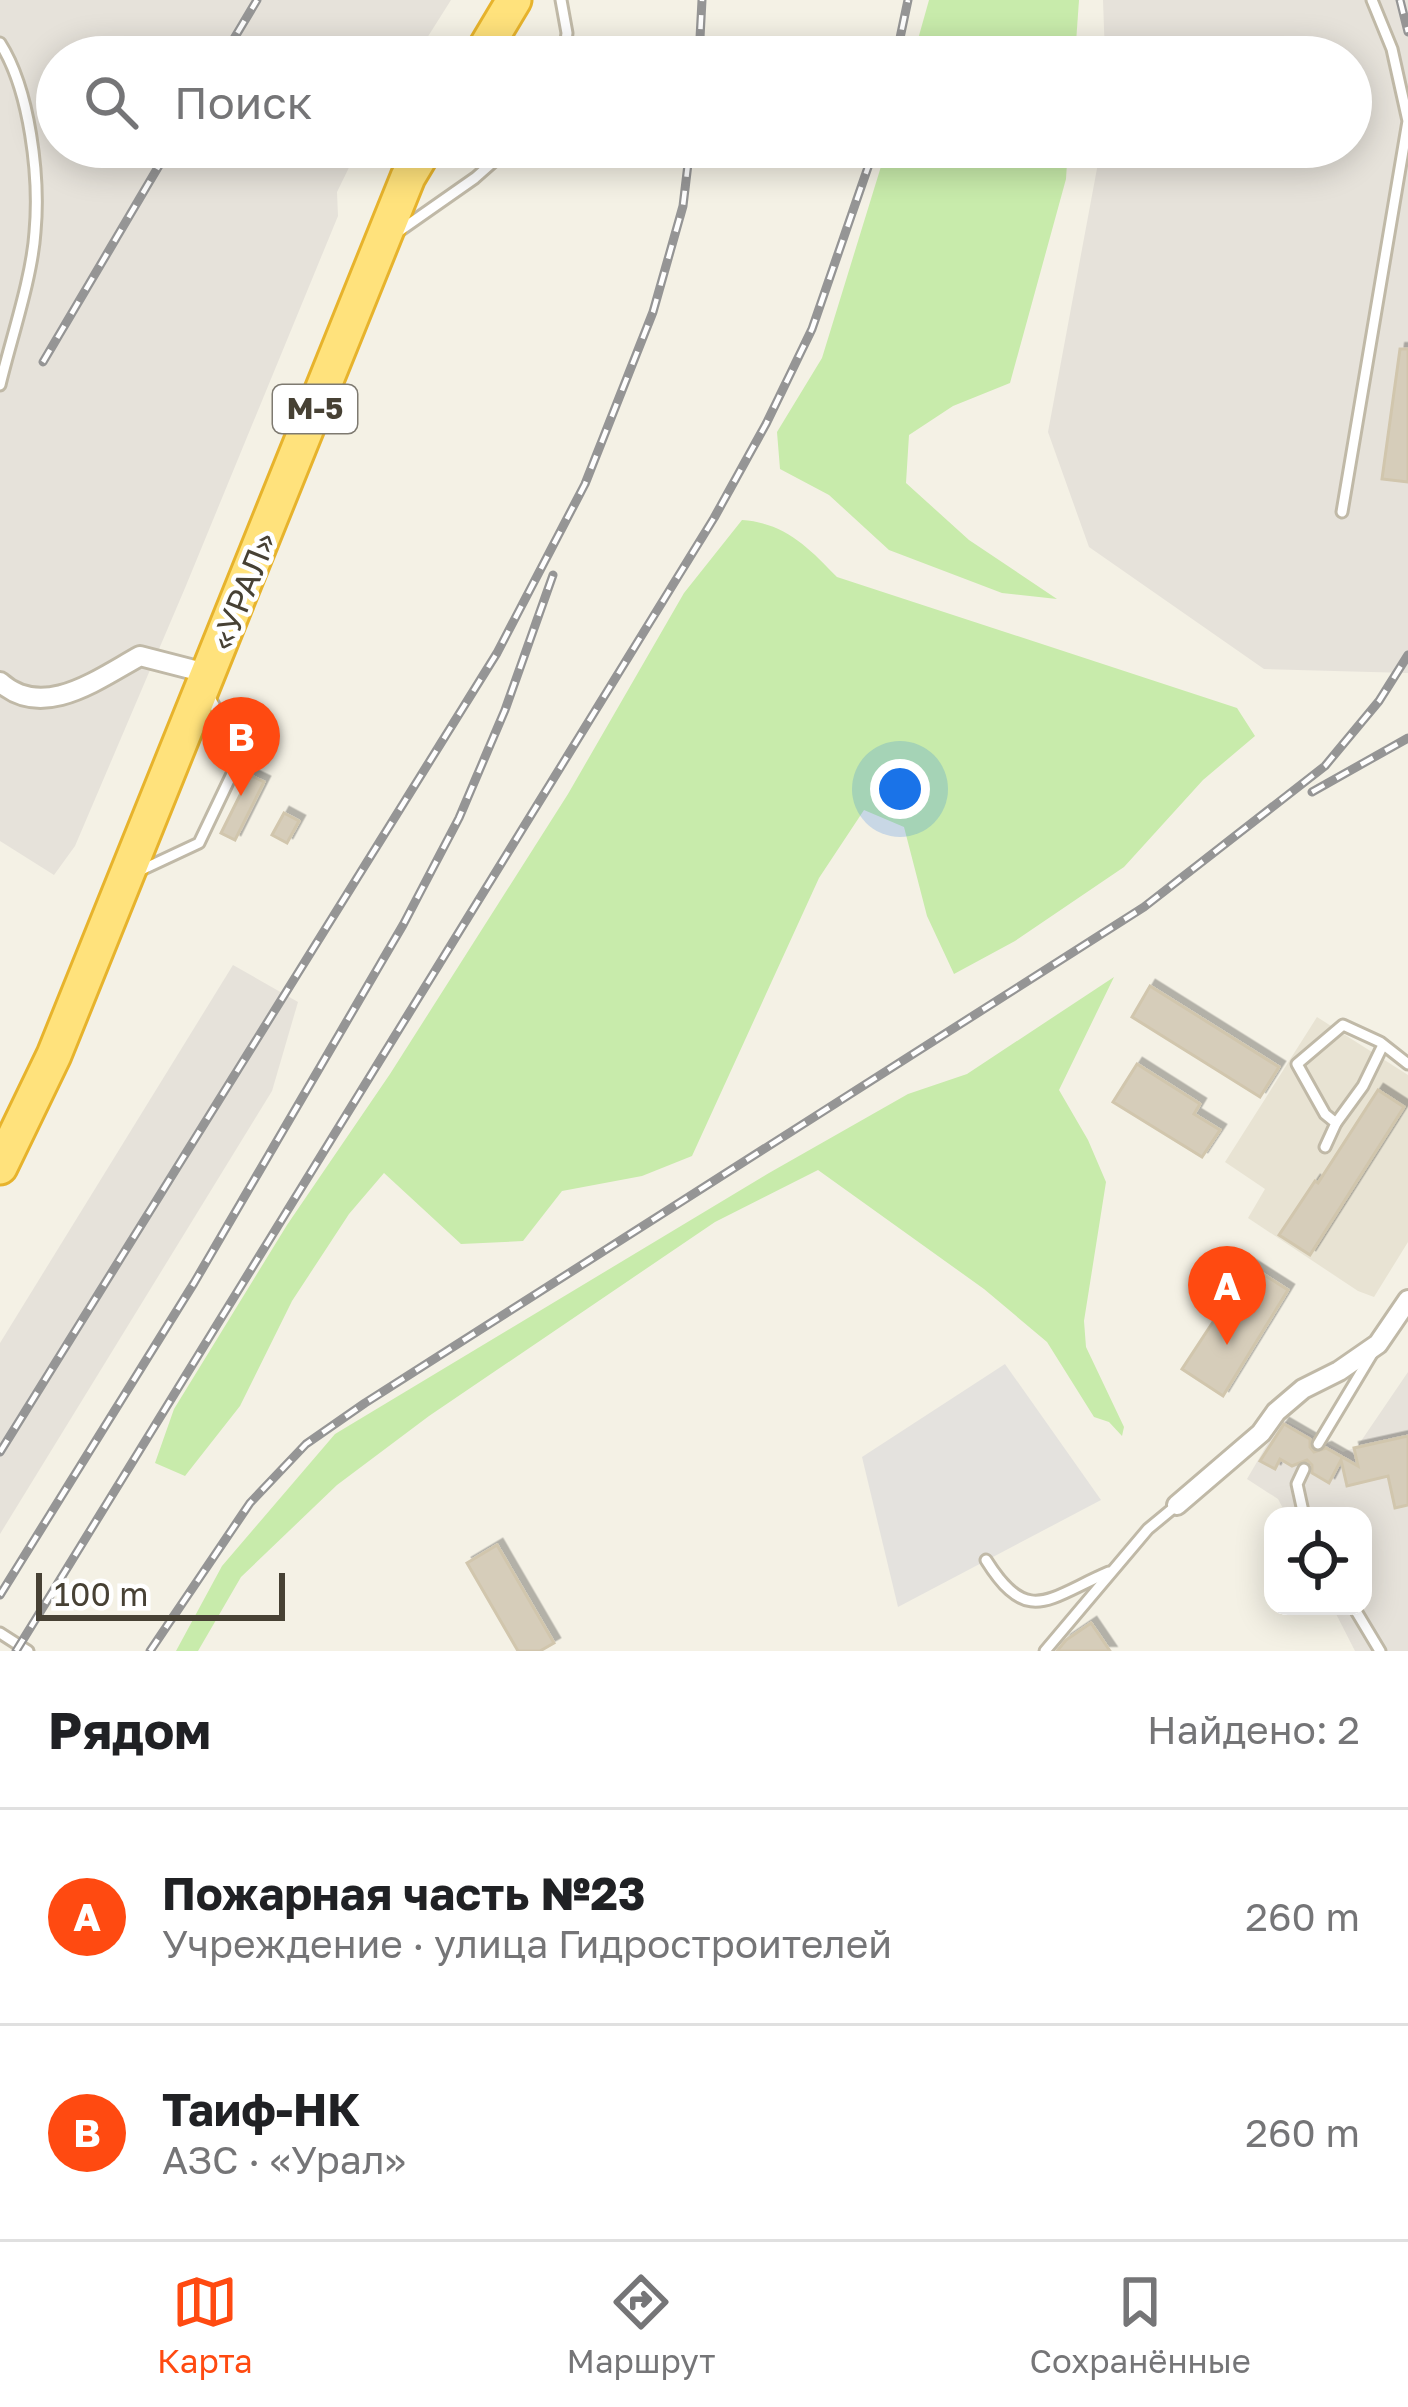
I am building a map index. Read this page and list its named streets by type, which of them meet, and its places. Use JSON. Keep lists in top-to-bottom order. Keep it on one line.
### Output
{"streets":{"highway":["М-5","«УРАЛ»"]},"scale_bar":"100 m","page":{"search":"Поиск","pins":["B","A"],"scale":"100 m","heading":["Рядом","Найдено: 2"],"list":[{"mark":"A","name":"Пожарная часть №23","note":"Учреждение · улица Гидростроителей","value":"260 m"},{"mark":"B","name":"Таиф-НК","note":"АЗС · «Урал»","value":"260 m"}],"nav":["Карта","Маршрут","Сохранённые"]}}
